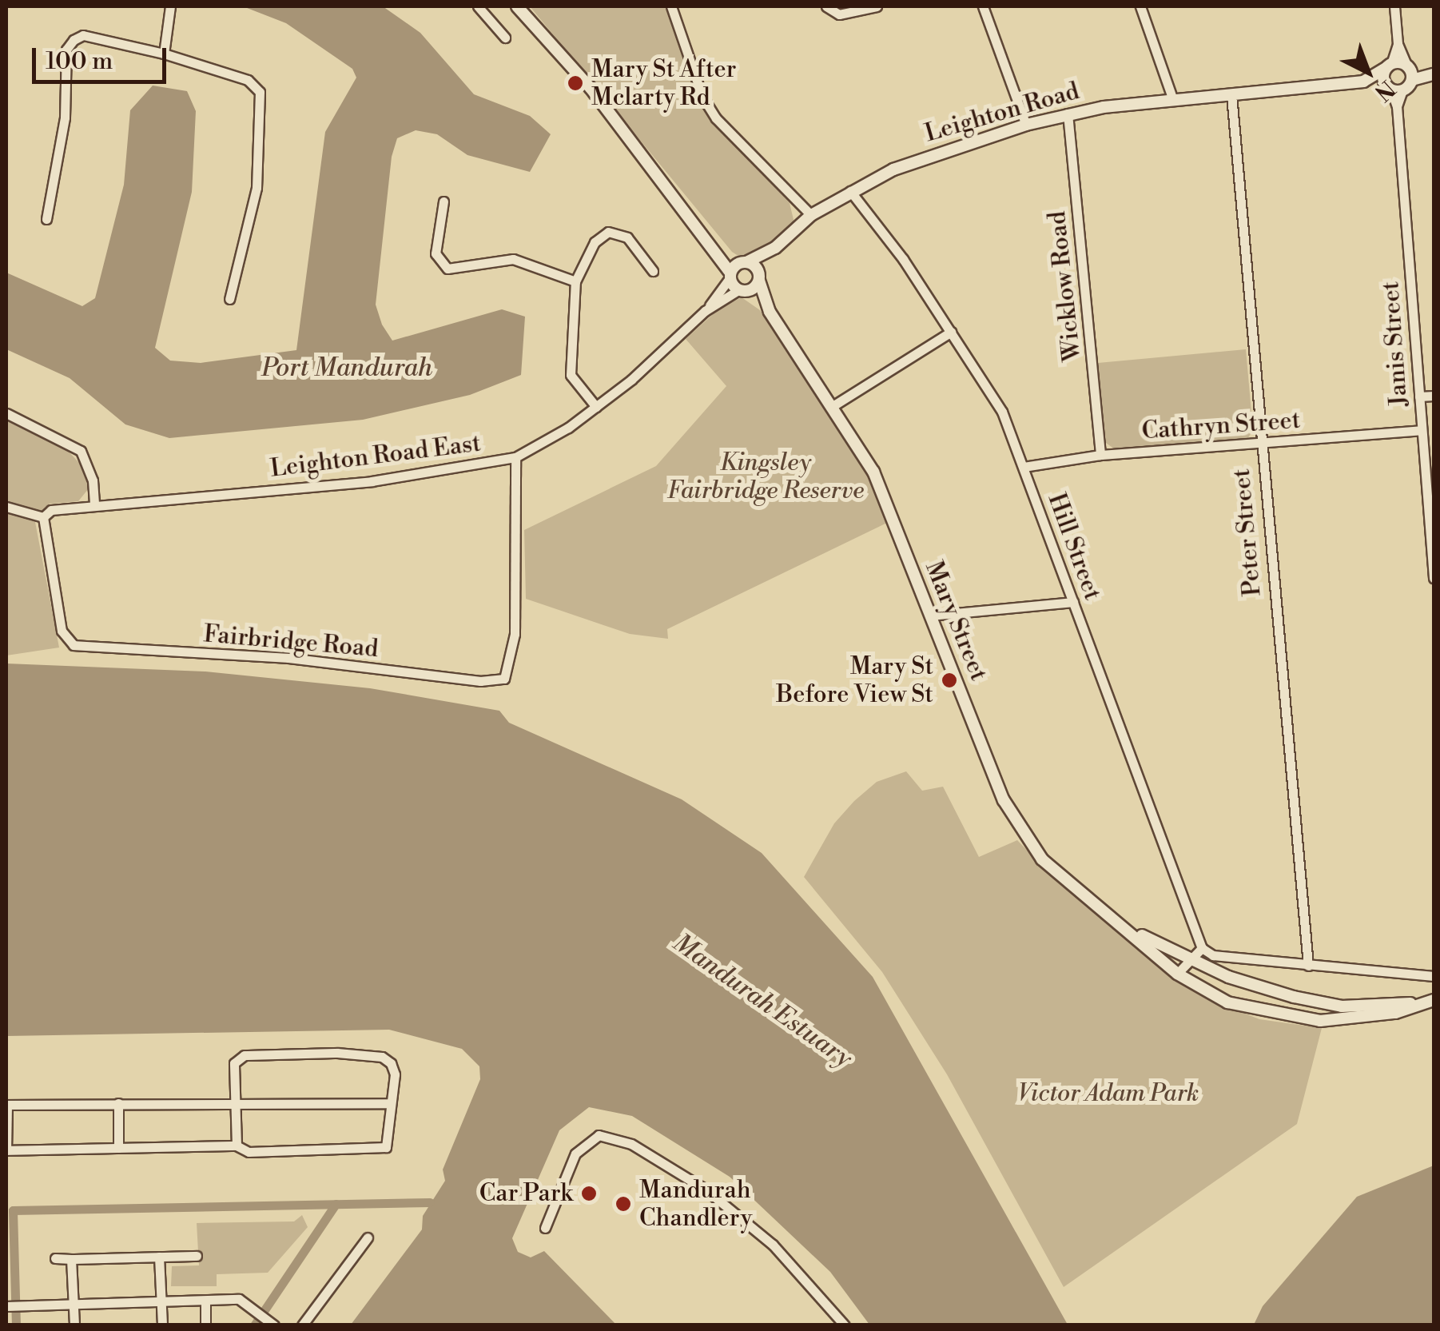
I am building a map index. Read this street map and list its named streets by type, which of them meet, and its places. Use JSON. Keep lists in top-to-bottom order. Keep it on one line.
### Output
{"streets":{"street":["Leighton Road","Wicklow Road","Janis Street","Cathryn Street","Leighton Road East","Peter Street","Hill Street","Mary Street","Fairbridge Road"]},"crossings":[["Leighton Road","Wicklow Road"],["Leighton Road","Janis Street"],["Leighton Road","Peter Street"],["Leighton Road","Hill Street"],["Leighton Road","Mary Street"],["Wicklow Road","Cathryn Street"],["Janis Street","Cathryn Street"],["Cathryn Street","Peter Street"],["Cathryn Street","Hill Street"],["Leighton Road East","Mary Street"],["Leighton Road East","Fairbridge Road"]],"water":["Port Mandurah","Mandurah Estuary"],"parks":["Kingsley Fairbridge Reserve","Victor Adam Park"],"places":["Mary St After Mclarty Rd","Mary St Before View St","Car Park","Mandurah Chandlery"],"scale_bar":"100 m","north":"bottom right"}
